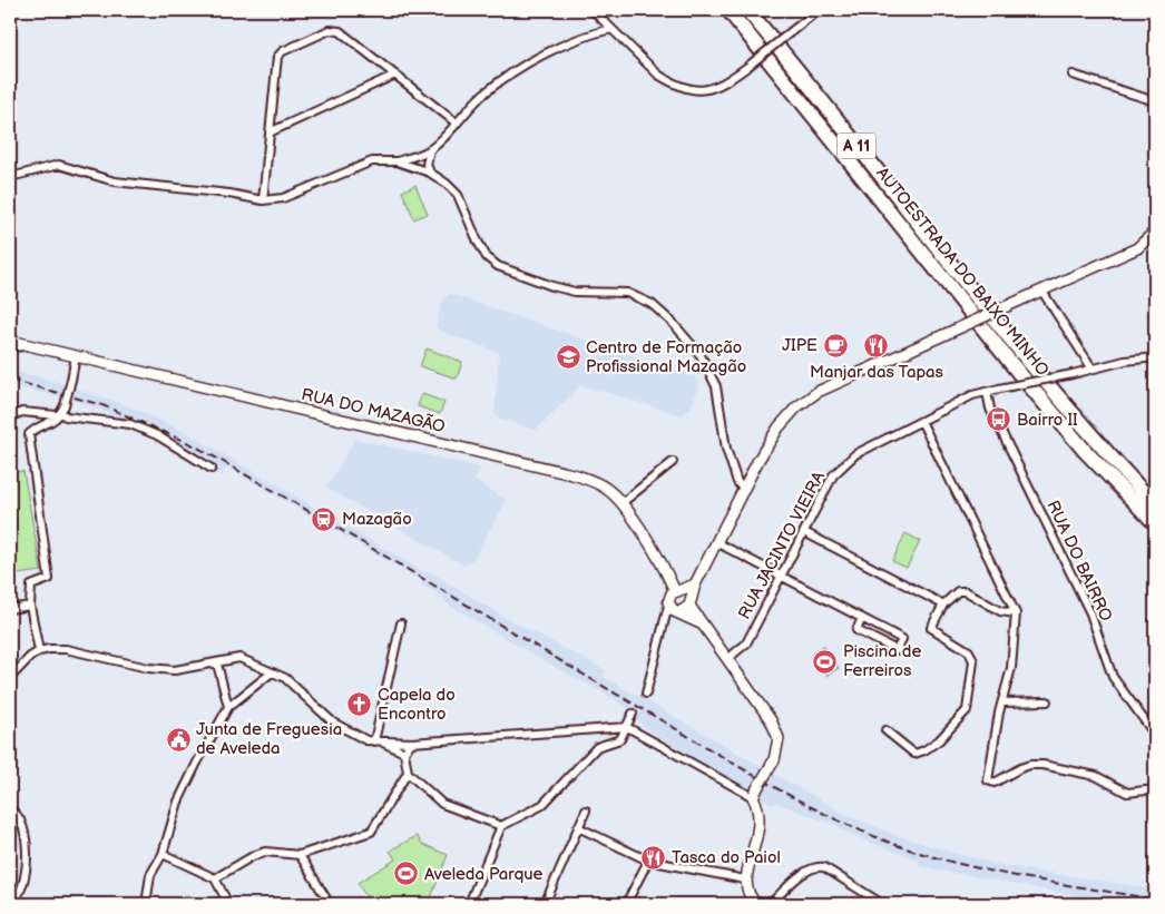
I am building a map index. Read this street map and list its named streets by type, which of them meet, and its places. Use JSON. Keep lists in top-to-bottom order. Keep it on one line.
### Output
{"streets":{"highway":["A 11","AUTOESTRADA DO BAIXO MINHO"],"street":["RUA DO MAZAGÃO","RUA JACINTO VIEIRA","RUA DO BAIRRO"]},"crossings":[["RUA JACINTO VIEIRA","RUA DO BAIRRO"]],"places":{"cafe":["JIPE"],"restaurant":["Manjar das Tapas","Tasca do Paiol"],"school or university":["Centro de Formação Profissional Mazagão"],"bus stop":["Bairro II"],"station":["Mazagão"],"sports":["Piscina de Ferreiros","Aveleda Parque"],"church":["Capela do Encontro"],"public building":["Junta de Freguesia de Aveleda"]}}
